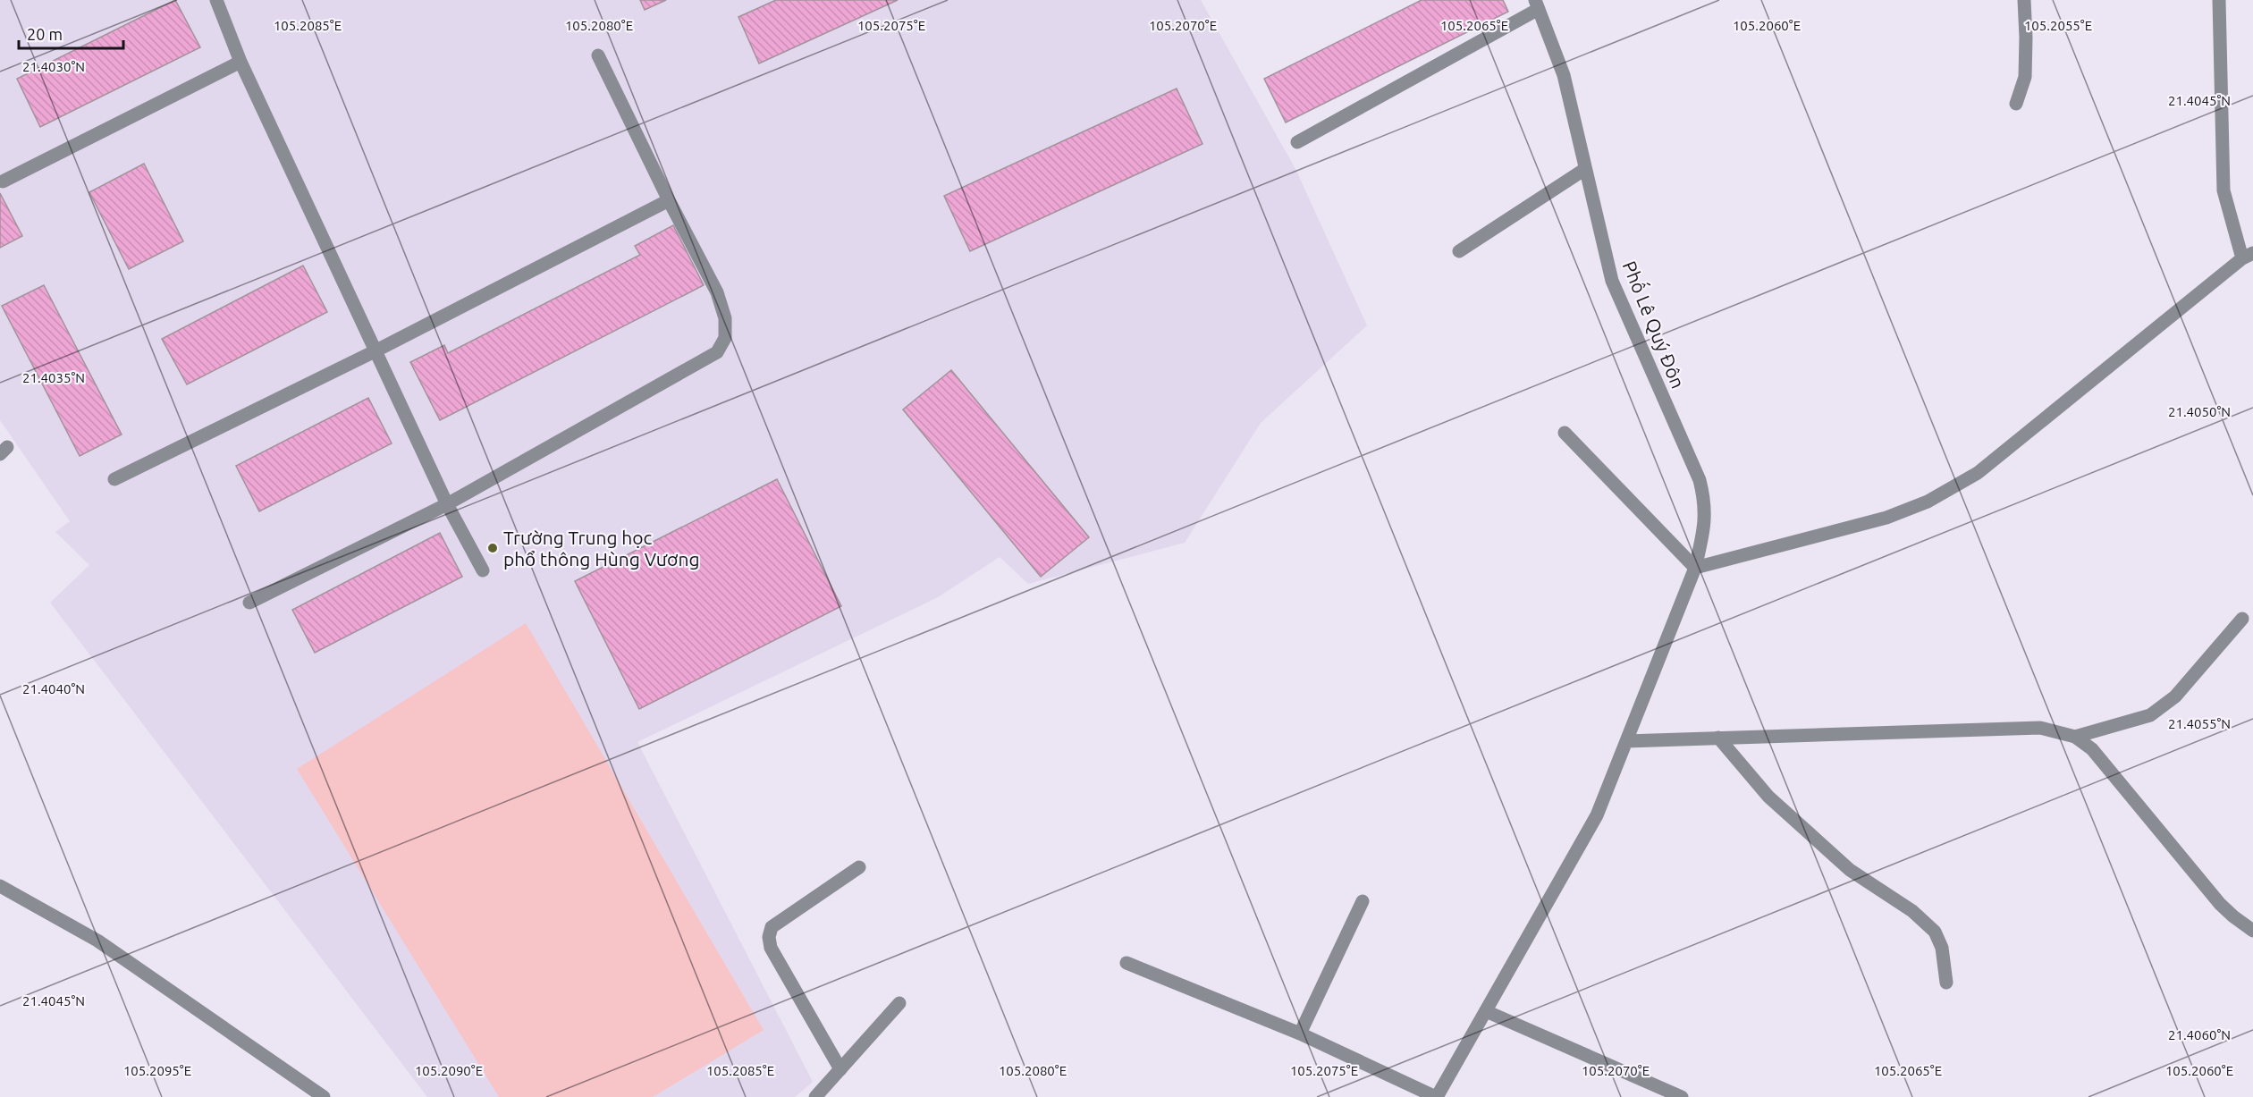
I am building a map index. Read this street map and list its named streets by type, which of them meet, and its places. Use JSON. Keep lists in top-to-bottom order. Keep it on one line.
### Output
{"streets":{"street":["Phố Lê Quý Đôn"]},"places":["Trường Trung học phổ thông Hùng Vương"],"scale_bar":"20 m","coordinates":["105.2085°E","105.2080°E","105.2075°E","105.2070°E","105.2065°E","105.2060°E","105.2055°E","21.4030°N","21.4045°N","21.4035°N","21.4050°N","21.4040°N","21.4055°N","21.4060°N","105.2095°E","105.2090°E"]}
